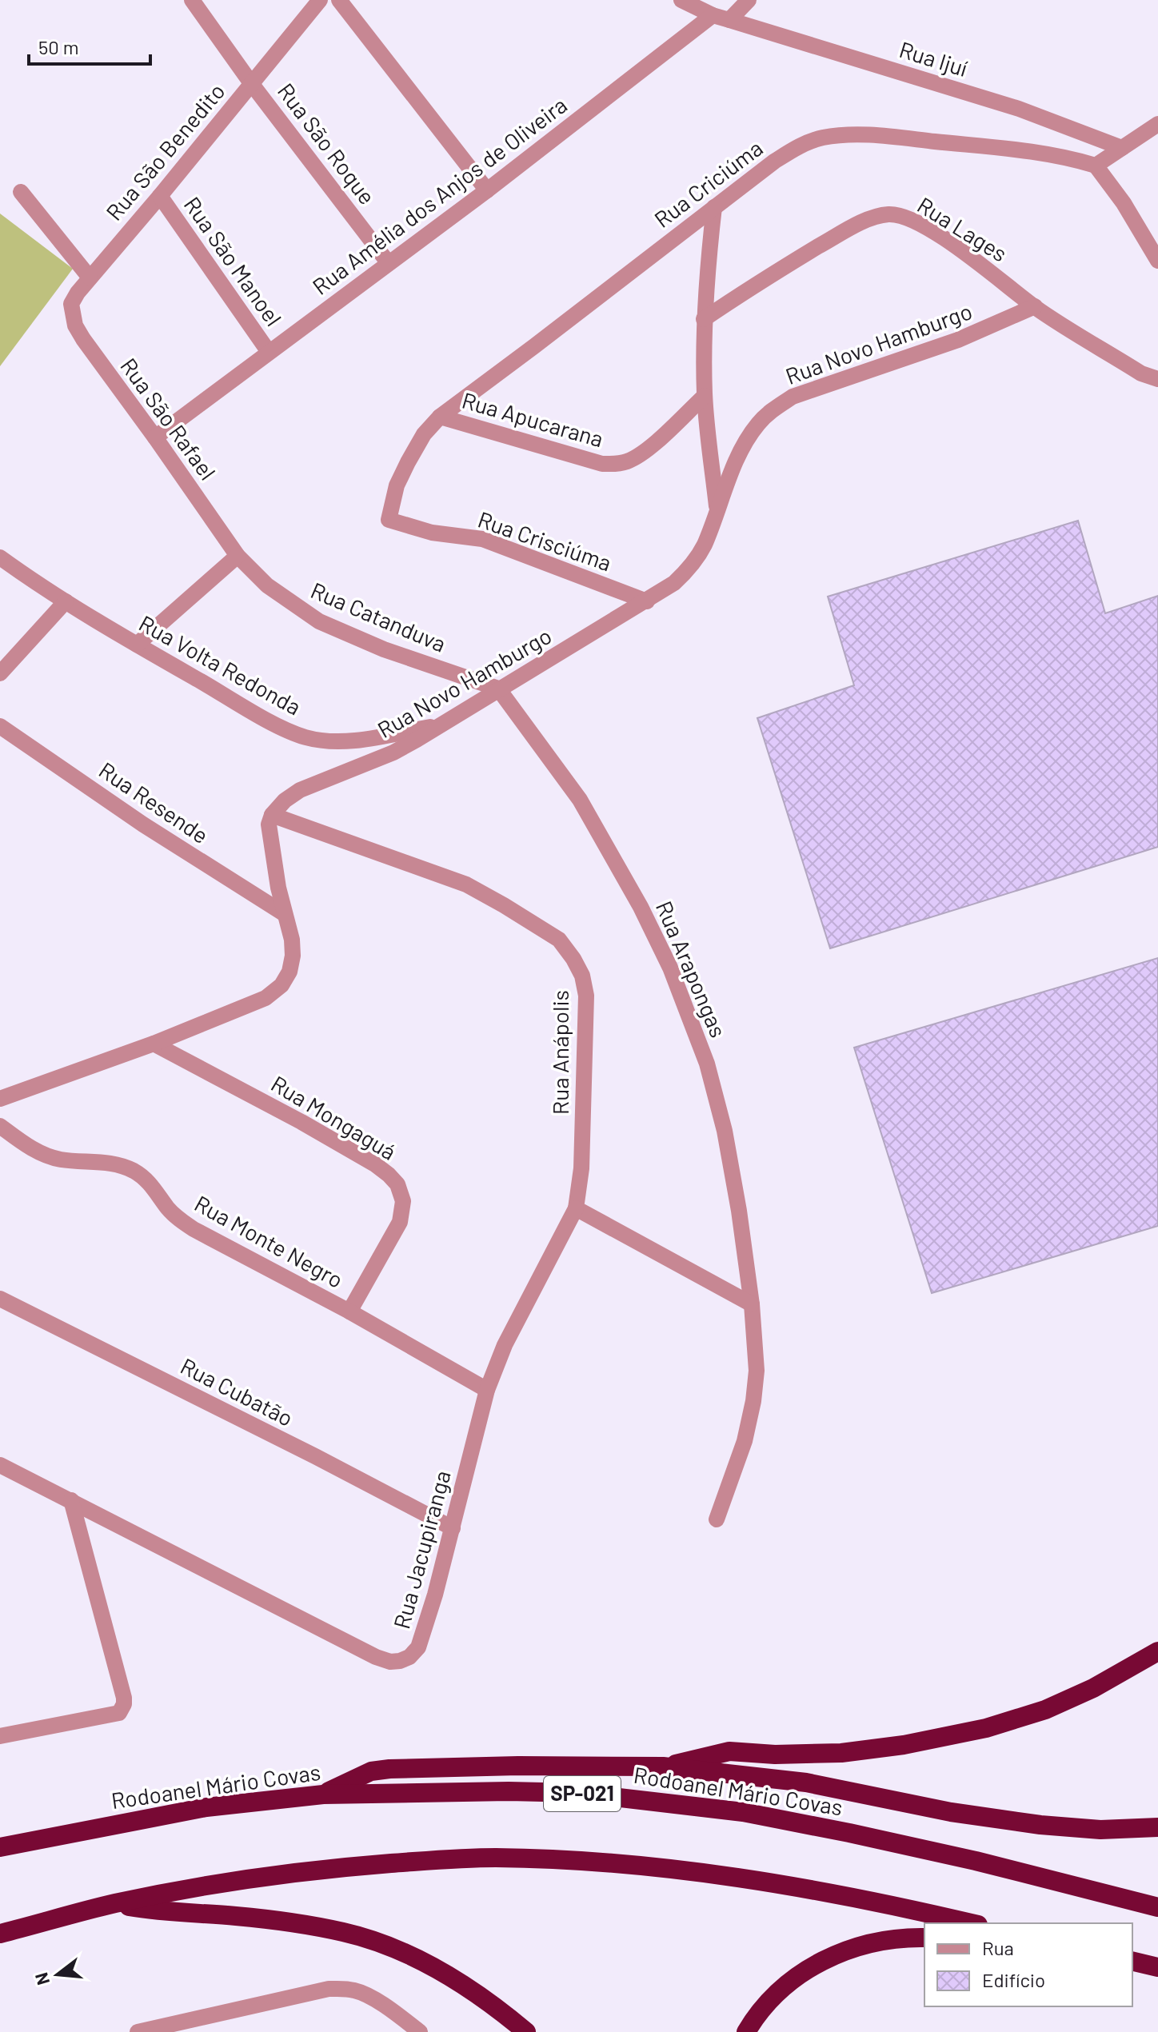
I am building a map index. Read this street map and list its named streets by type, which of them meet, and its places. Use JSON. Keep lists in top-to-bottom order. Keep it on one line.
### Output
{"streets":{"highway":["Rodoanel Mário Covas","SP-021"],"street":["Rua Ijuí","Rua São Roque","Rua São Benedito","Rua Criciúma","Rua Amélia dos Anjos de Oliveira","Rua Lages","Rua São Manoel","Rua Novo Hamburgo","Rua São Rafael","Rua Apucarana","Rua Crisciúma","Rua Catanduva","Rua Volta Redonda","Rua Resende","Rua Arapongas","Rua Anápolis","Rua Mongaguá","Rua Monte Negro","Rua Cubatão","Rua Jacupiranga"]},"crossings":[["Rua São Roque","Rua São Benedito"],["Rua São Roque","Rua Amélia dos Anjos de Oliveira"],["Rua São Benedito","Rua São Manoel"],["Rua São Benedito","Rua São Rafael"],["Rua Criciúma","Rua Apucarana"],["Rua Criciúma","Rua Crisciúma"],["Rua Amélia dos Anjos de Oliveira","Rua São Manoel"],["Rua Amélia dos Anjos de Oliveira","Rua São Rafael"],["Rua Lages","Rua Novo Hamburgo"],["Rua Novo Hamburgo","Rua Crisciúma"],["Rua Novo Hamburgo","Rua Catanduva"],["Rua Novo Hamburgo","Rua Volta Redonda"],["Rua Novo Hamburgo","Rua Arapongas"],["Rua Novo Hamburgo","Rua Anápolis"],["Rua São Rafael","Rua Catanduva"],["Rua Catanduva","Rua Arapongas"],["Rua Anápolis","Rua Jacupiranga"],["Rua Mongaguá","Rua Monte Negro"],["Rua Monte Negro","Rua Jacupiranga"],["Rua Cubatão","Rua Jacupiranga"]],"legend":["Rua","Edifício"],"scale_bar":"50 m","north":"left"}
